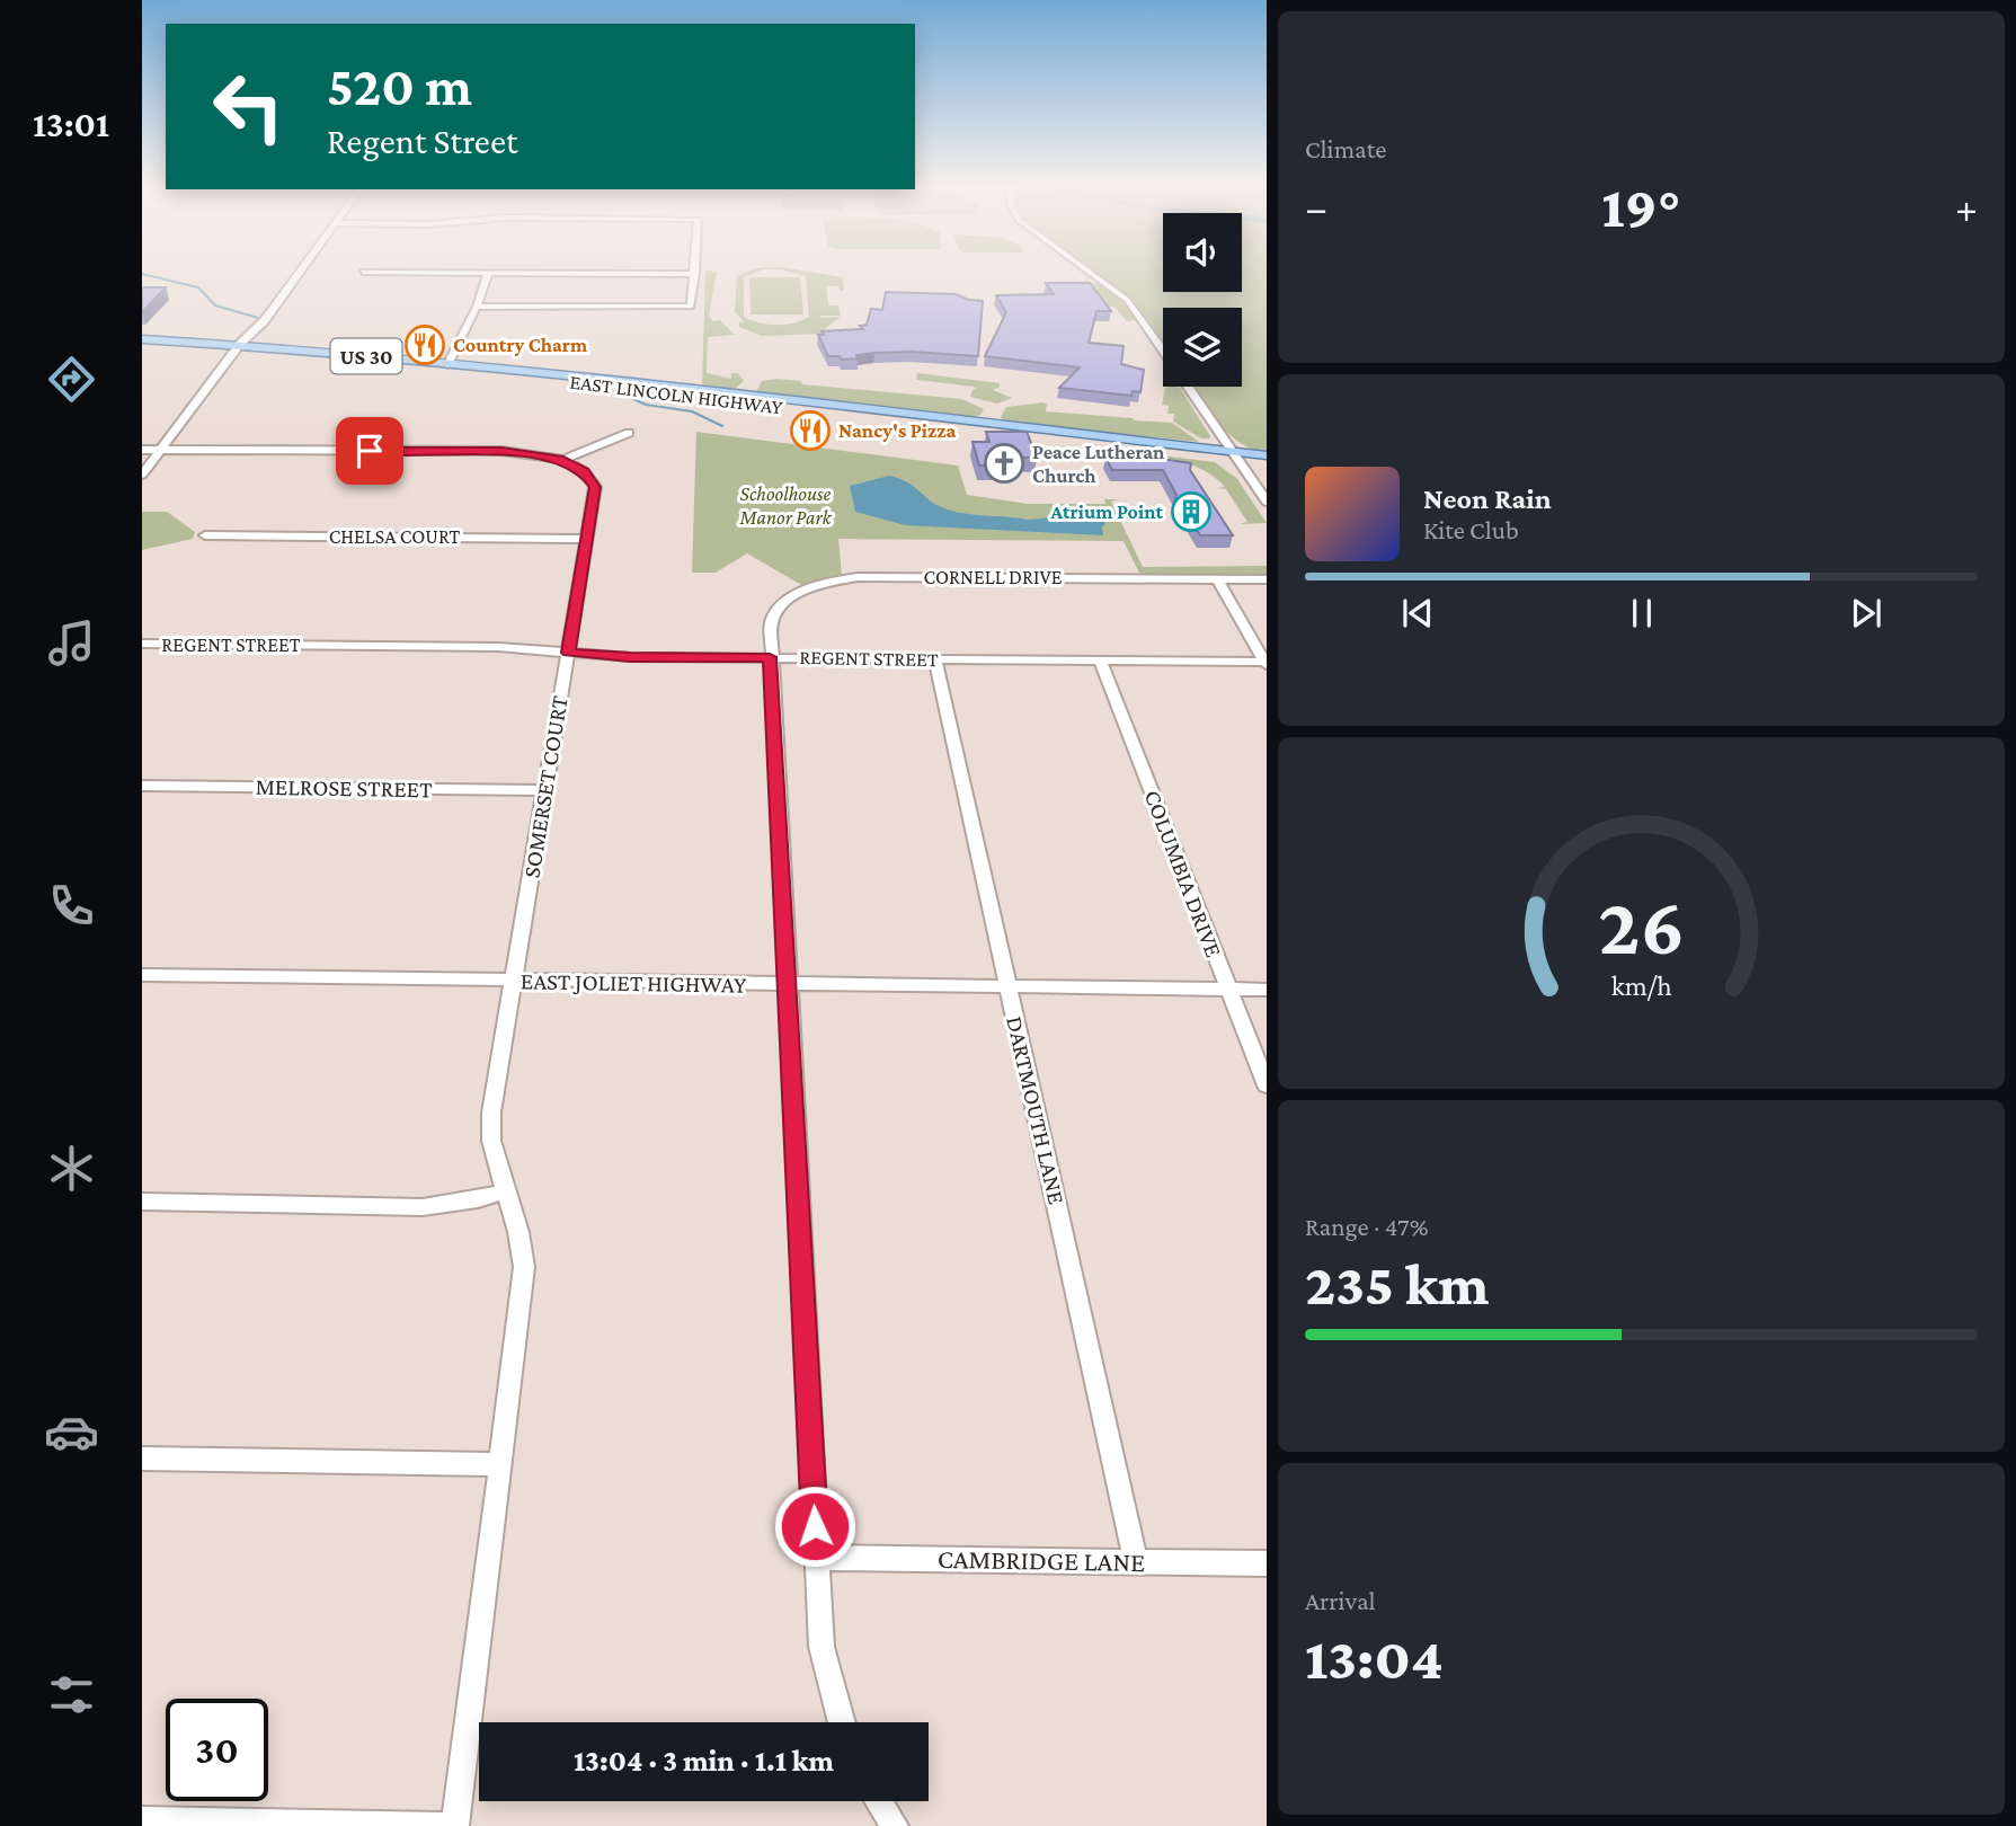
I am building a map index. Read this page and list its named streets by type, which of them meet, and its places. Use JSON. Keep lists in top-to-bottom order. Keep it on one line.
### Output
{"streets":{"main road":["US 30","EAST LINCOLN HIGHWAY"],"street":["CHELSA COURT","CORNELL DRIVE","REGENT STREET","SOMERSET COURT","MELROSE STREET","COLUMBIA DRIVE","EAST JOLIET HIGHWAY","DARTMOUTH LANE","CAMBRIDGE LANE"]},"crossings":[["US 30","EAST LINCOLN HIGHWAY"],["CHELSA COURT","SOMERSET COURT"],["CORNELL DRIVE","REGENT STREET"],["CORNELL DRIVE","EAST JOLIET HIGHWAY"],["CORNELL DRIVE","CAMBRIDGE LANE"],["REGENT STREET","SOMERSET COURT"],["REGENT STREET","COLUMBIA DRIVE"],["REGENT STREET","DARTMOUTH LANE"],["SOMERSET COURT","MELROSE STREET"],["SOMERSET COURT","EAST JOLIET HIGHWAY"],["COLUMBIA DRIVE","EAST JOLIET HIGHWAY"],["EAST JOLIET HIGHWAY","DARTMOUTH LANE"],["DARTMOUTH LANE","CAMBRIDGE LANE"]],"parks":["Schoolhouse Manor Park"],"places":{"restaurant":["Country Charm","Nancy's Pizza"],"church":["Peace Lutheran Church"],"building":["Atrium Point"]},"page":{"tabs":"13:01","tile":["Climate",["Range · 47%","235 km"],["Arrival","13:04"]],"turn":["520 m","Regent Street"],"heat":["−","19°","+"],"song":["Neon Rain","Kite Club"],"limit":"30","trip":"13:04 · 3 min · 1.1 km","gauge":["26","km/h"]}}
